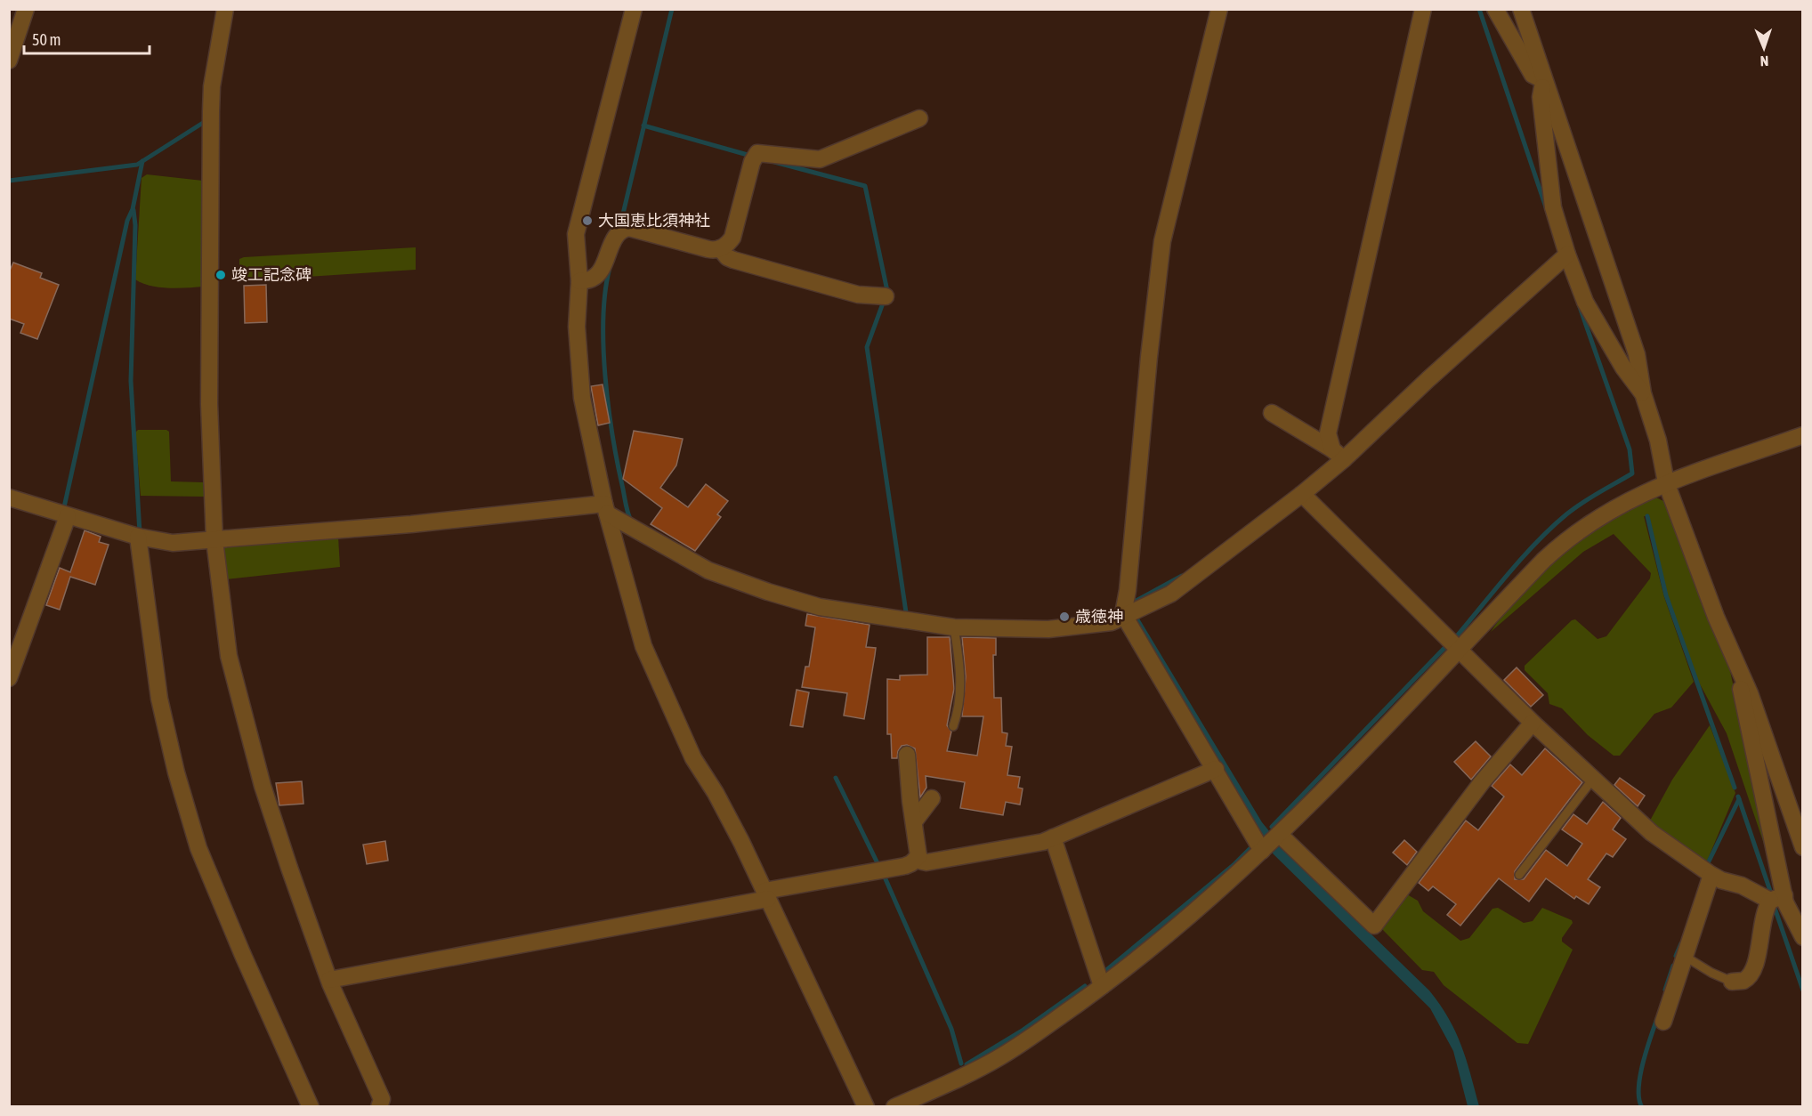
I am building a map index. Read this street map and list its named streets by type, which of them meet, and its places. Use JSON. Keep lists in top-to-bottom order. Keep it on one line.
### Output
{"places":["大国恵比須神社","竣工記念碑","歳徳神"],"scale_bar":"50 m","north":"bottom"}
